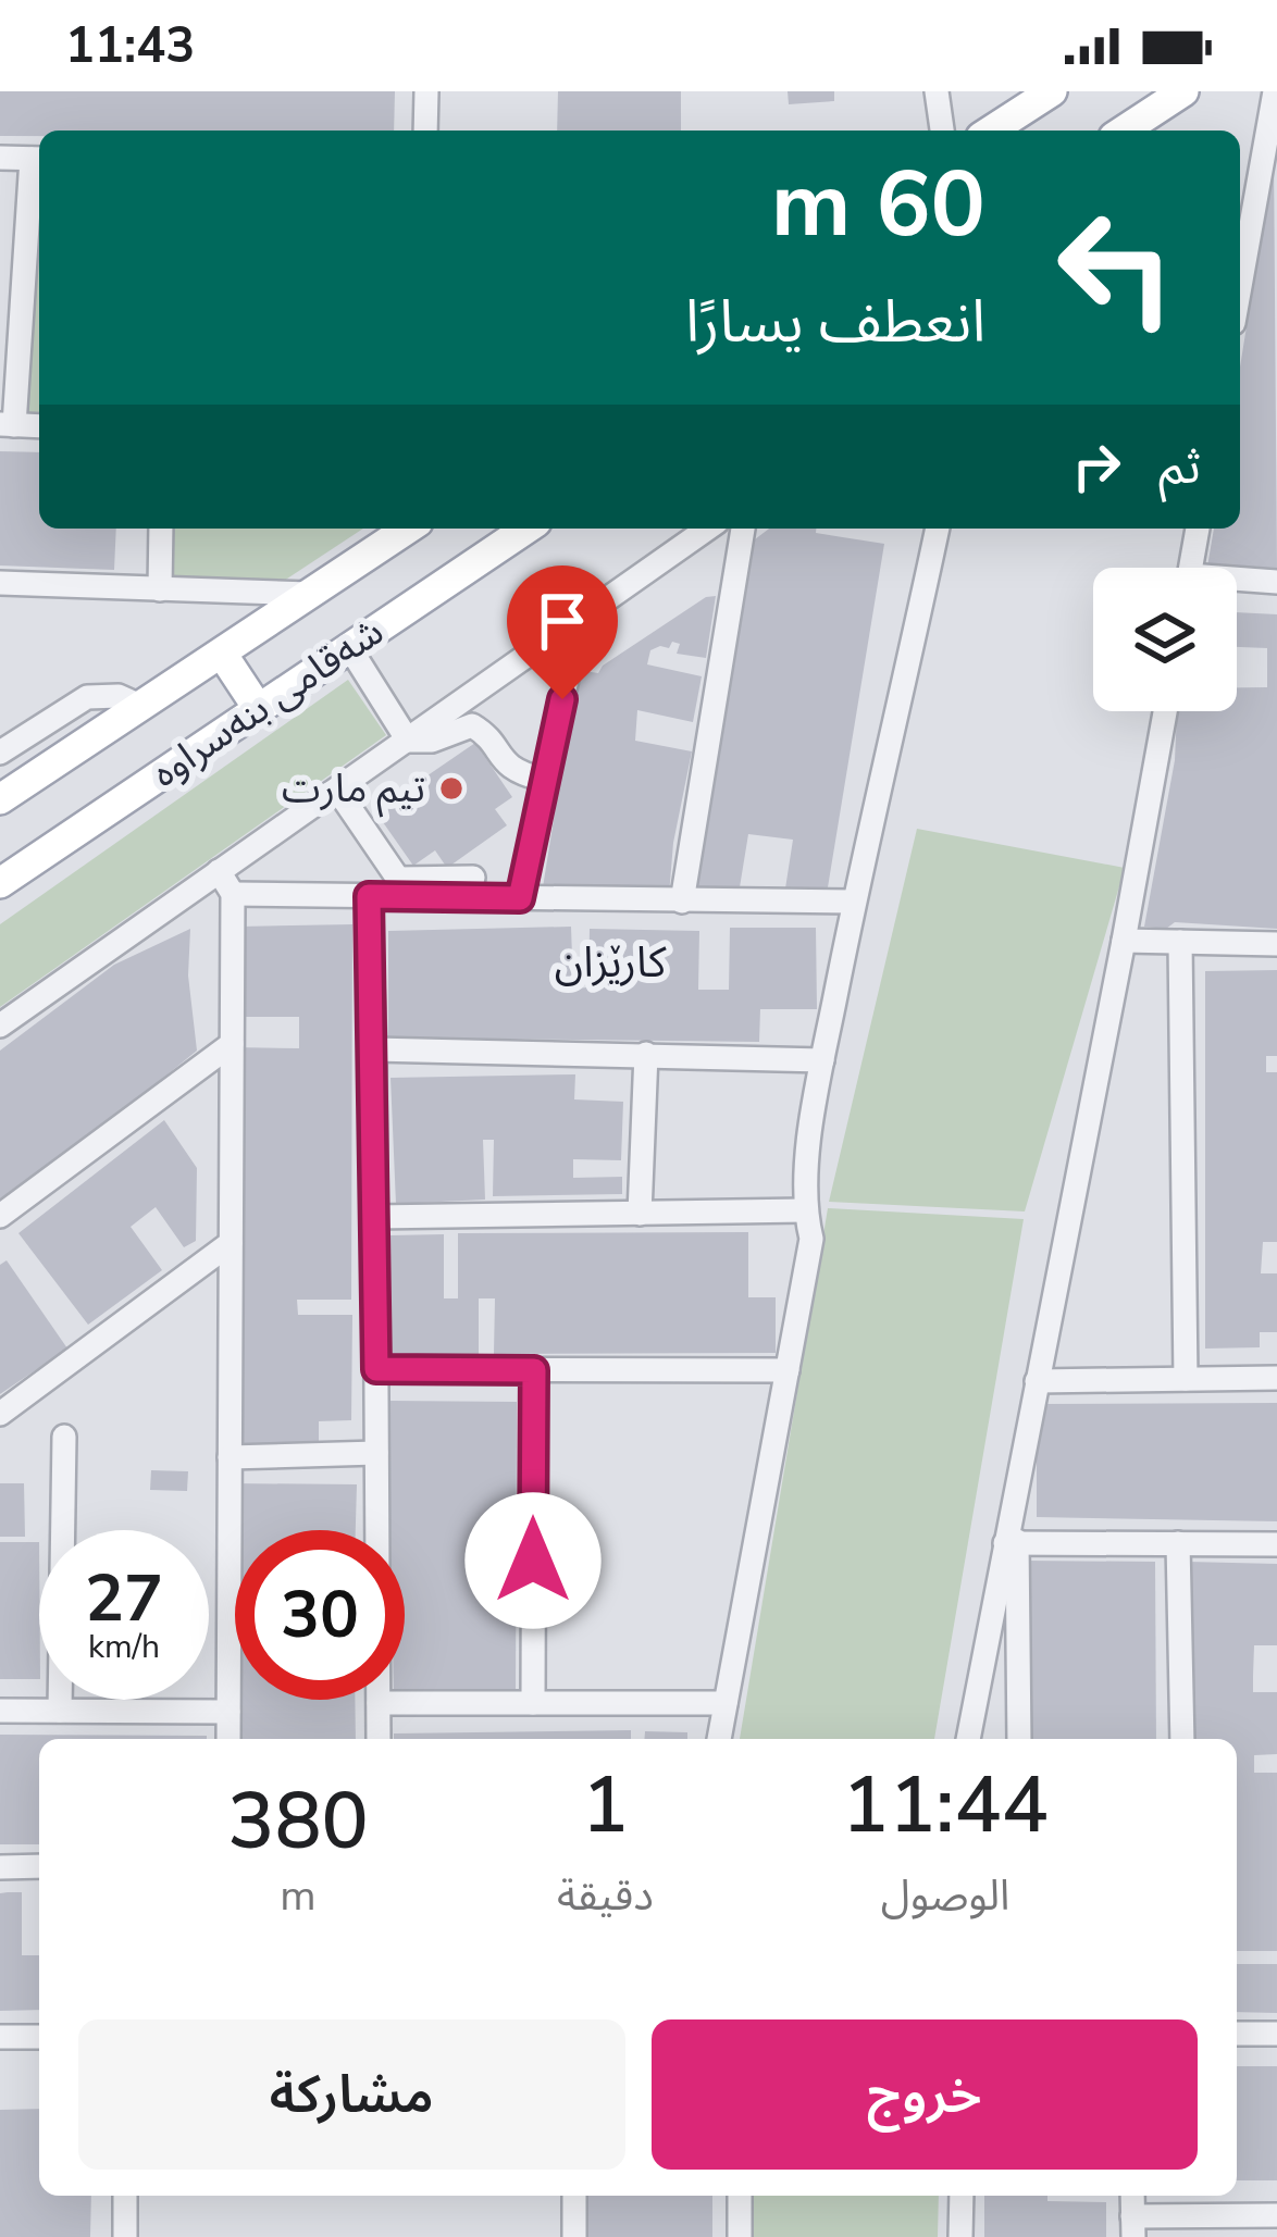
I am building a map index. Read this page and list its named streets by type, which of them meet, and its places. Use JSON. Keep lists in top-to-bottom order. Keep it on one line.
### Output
{"streets":{"main road":["شەقامی بنەسراوە"]},"districts":["کارێزان"],"places":["تيم مارت"],"page":{"status":"11:43","turn":["60 m","انعطف يسارًا"],"then":"ثم","speed":"27 km/h","limit":"30","eta":["11:44","الوصول","1","دقيقة","380","m"],"buttons":["خروج","مشاركة"]}}
